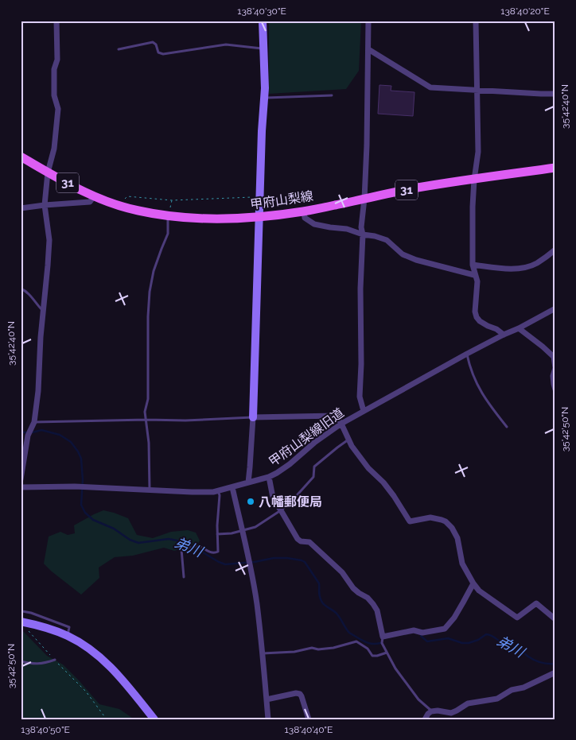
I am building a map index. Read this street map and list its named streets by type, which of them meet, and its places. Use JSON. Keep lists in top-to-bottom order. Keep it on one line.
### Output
{"streets":{"main road":["31","甲府山梨線"],"street":["甲府山梨線旧道"]},"water":["弟川"],"places":["八幡郵便局"],"coordinates":["138°40'30\"E","138°40'20\"E","35°42'40\"N","35°42'50\"N","138°40'50\"E","138°40'40\"E"]}
